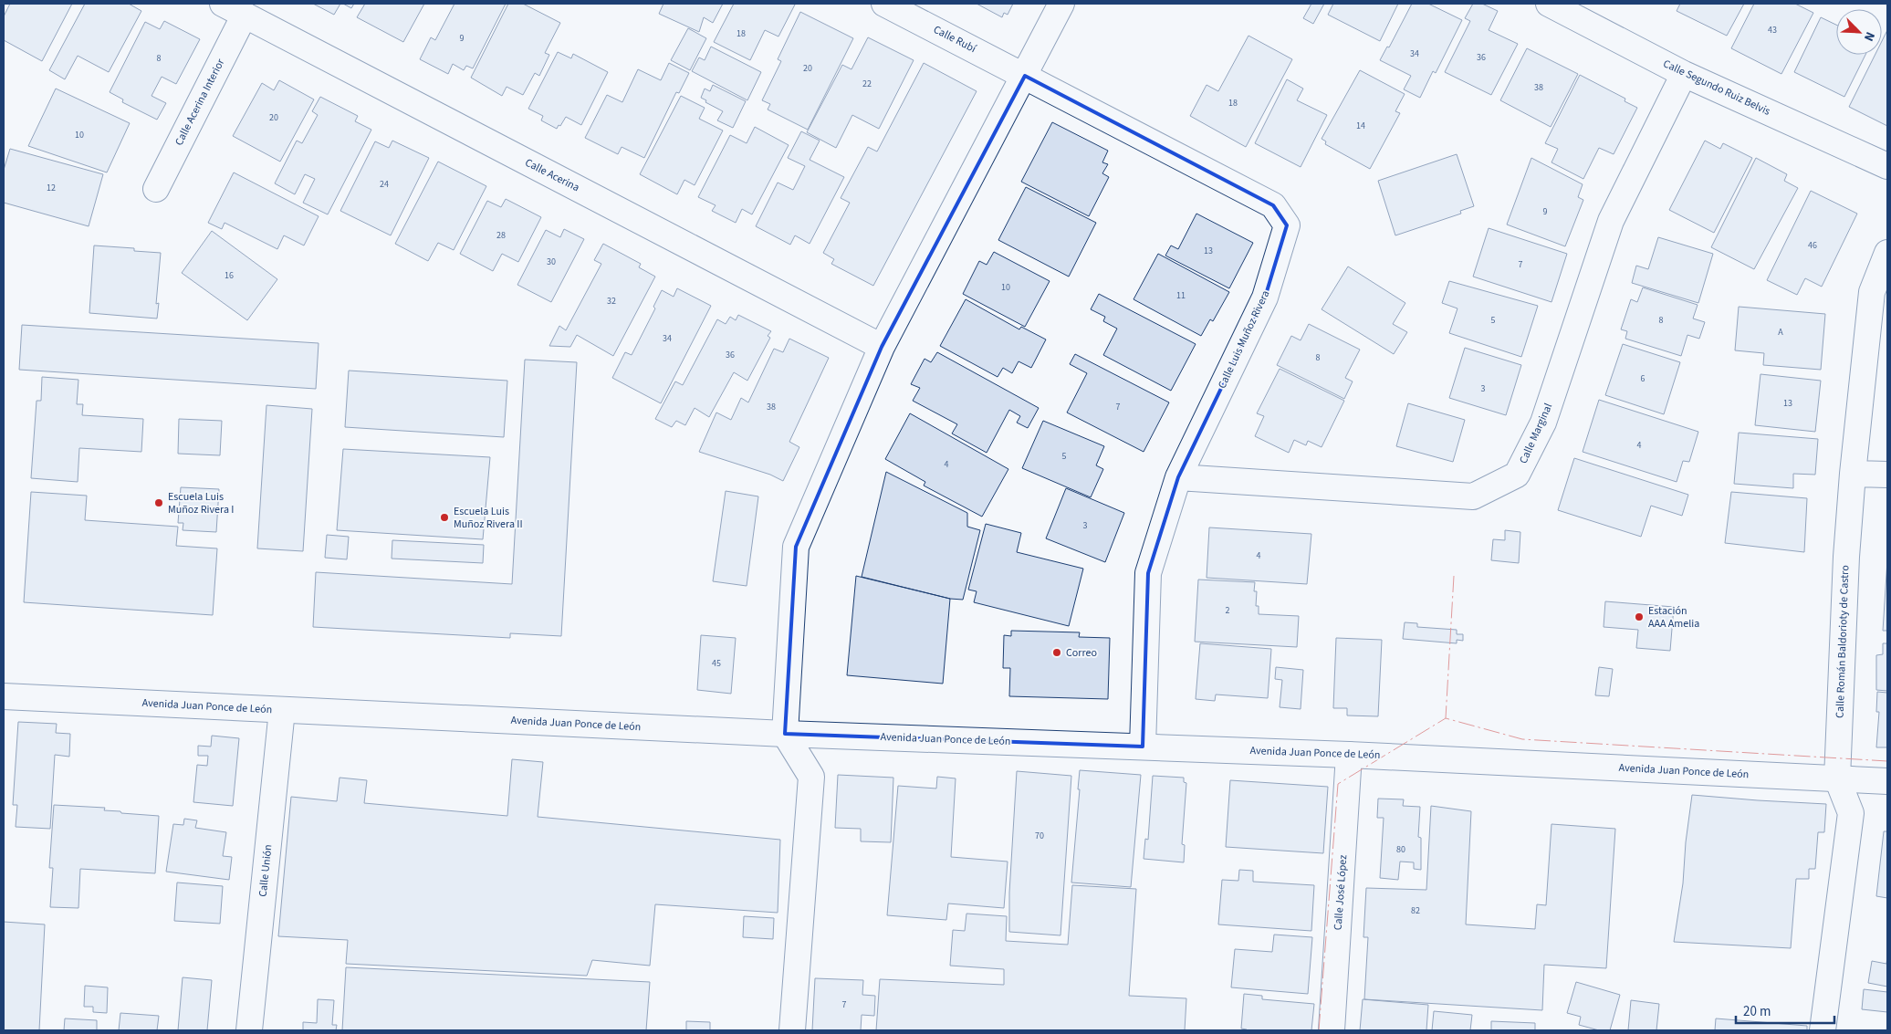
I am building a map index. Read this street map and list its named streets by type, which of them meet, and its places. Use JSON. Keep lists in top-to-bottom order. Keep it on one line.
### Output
{"streets":{"street":["Calle Rubí","Calle Segundo Ruiz Belvis","Calle Acerina Interior","Calle Acerina","Calle Luis Muñoz Rivera","Calle Marginal","Calle Román Baldorioty de Castro","Avenida Juan Ponce de León","Calle Unión","Calle José López"]},"crossings":[["Calle Rubí","Calle Luis Muñoz Rivera"],["Calle Segundo Ruiz Belvis","Calle Marginal"],["Calle Acerina Interior","Calle Acerina"],["Calle Luis Muñoz Rivera","Calle Marginal"],["Calle Luis Muñoz Rivera","Avenida Juan Ponce de León"],["Calle Román Baldorioty de Castro","Avenida Juan Ponce de León"],["Avenida Juan Ponce de León","Calle Unión"],["Avenida Juan Ponce de León","Calle José López"]],"places":["Escuela Luis Muñoz Rivera I","Escuela Luis Muñoz Rivera II","Estación AAA Amelia","Correo"],"house_numbers":["43","18","9","34","36","8","20","22","38","18","20","14","10","24","12","9","28","46","13","30","7","16","10","11","32","5","8","A","34","36","8","6","3","13","38","7","4","5","4","3","4","2","45","70","80","82","7"],"scale_bar":"20 m","north":"bottom right"}
